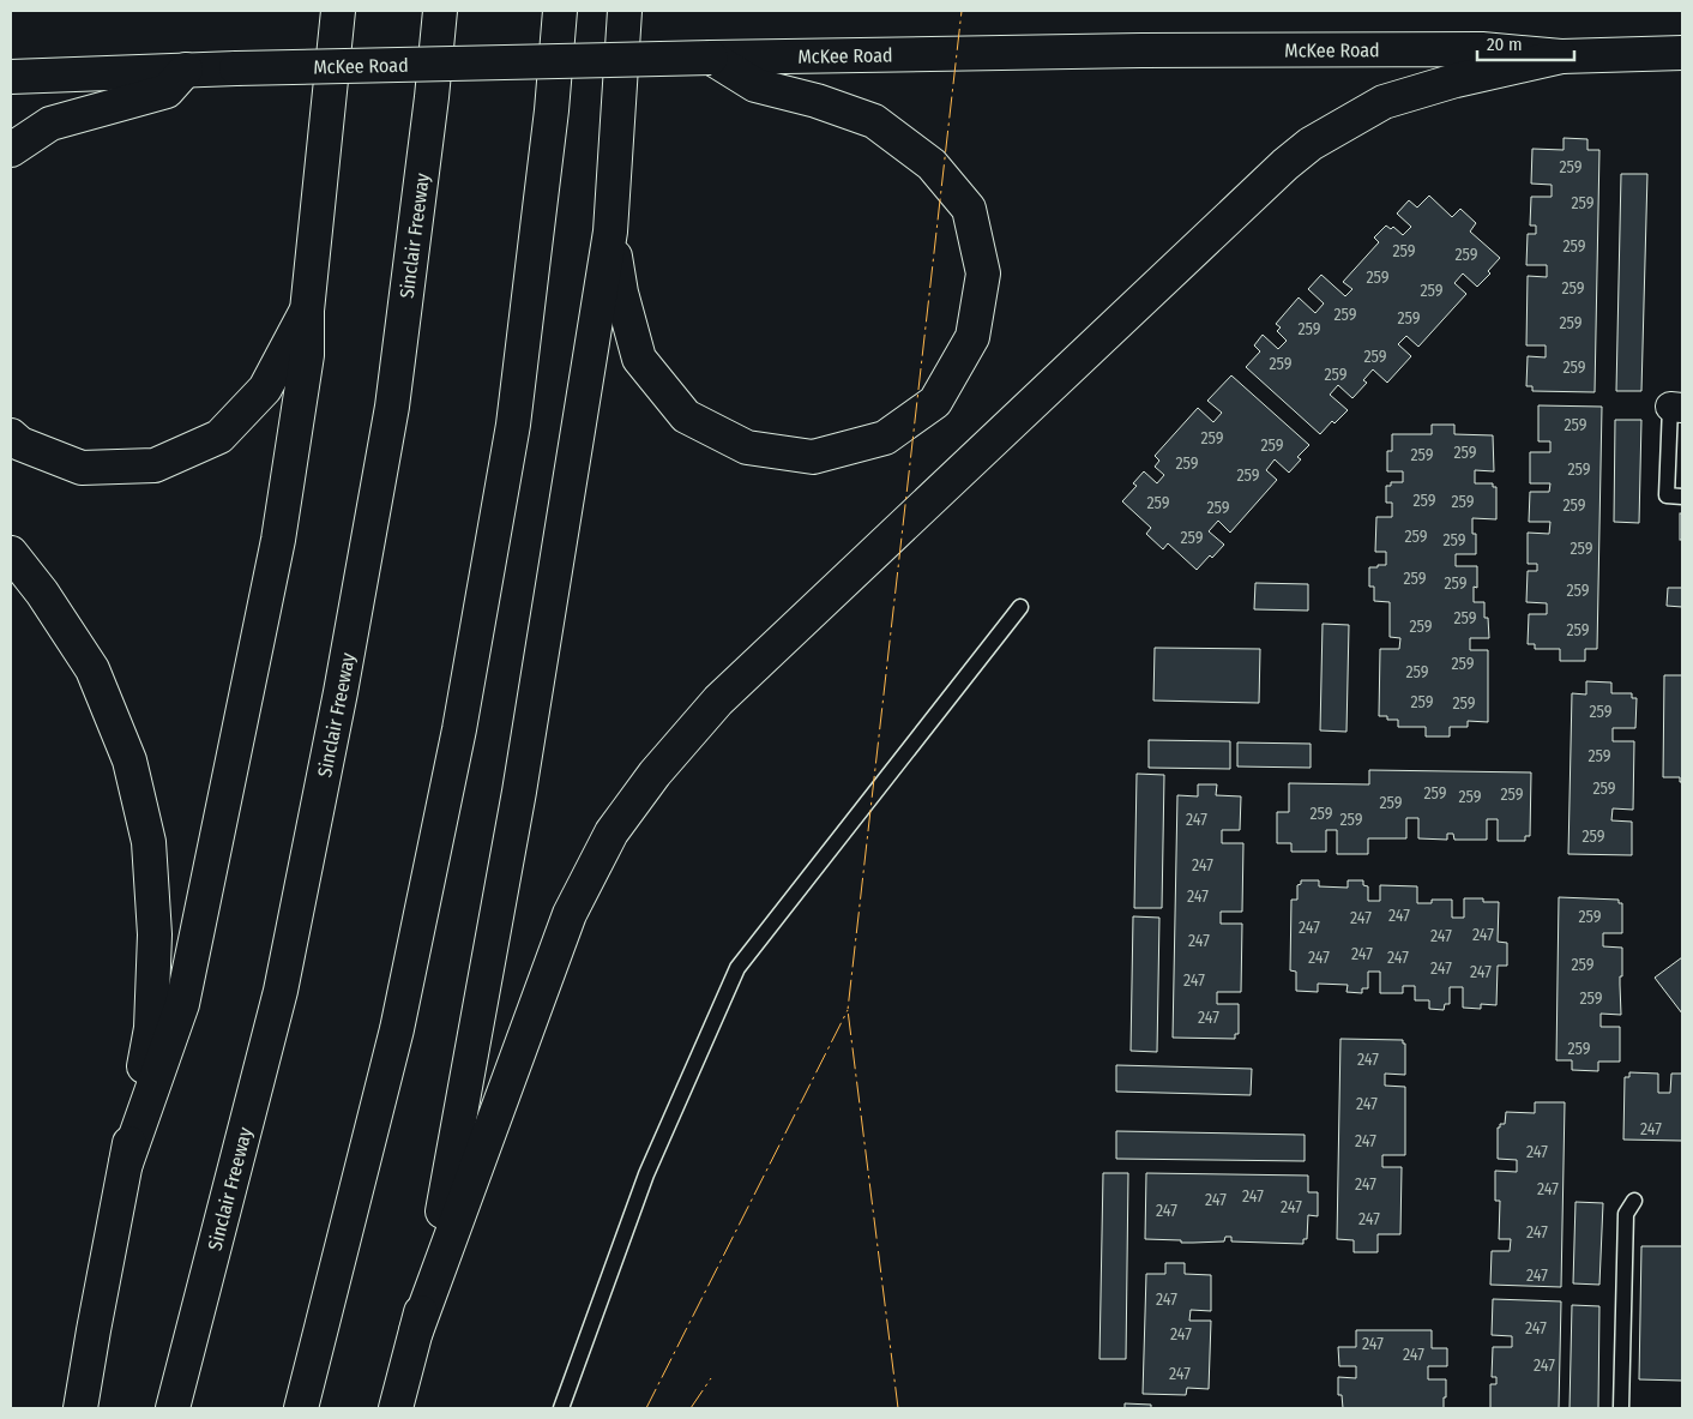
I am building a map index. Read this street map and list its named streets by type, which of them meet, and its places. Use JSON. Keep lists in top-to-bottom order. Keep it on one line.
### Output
{"streets":{"main road":["McKee Road","Sinclair Freeway"]},"house_numbers":["259","259","259","259","259","259","259","259","259","259","259","259","259","259","259","259","259","259","259","259","259","259","259","259","259","259","259","259","259","259","259","259","259","259","259","259","259","259","259","259","259","259","259","259","259","259","259","259","259","259","259","247","259","259","247","247","247","259","247","247","247","247","247","247","247","247","259","247","247","247","259","247","259","247","247","247","247","247","247","247","247","247","247","247","247","247","247","247","247","247","247","247","247","247"],"scale_bar":"20 m"}
